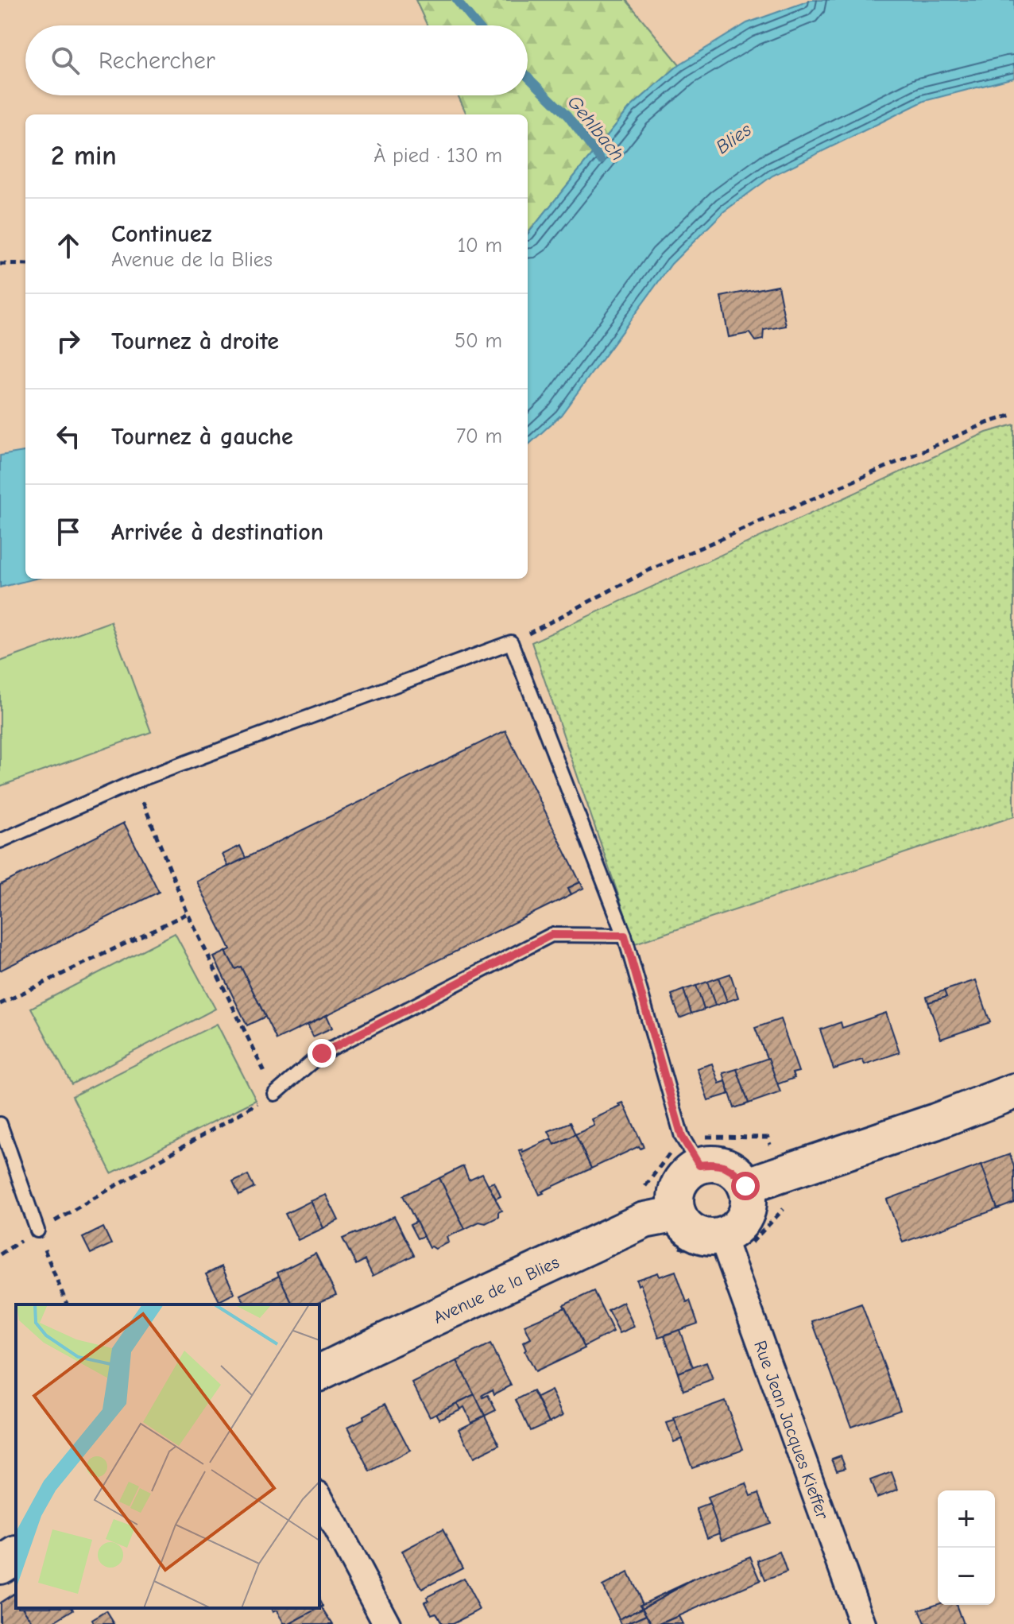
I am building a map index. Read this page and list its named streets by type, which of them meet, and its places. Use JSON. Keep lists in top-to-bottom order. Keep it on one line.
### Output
{"streets":{"main road":["Avenue de la Blies"],"street":["Rue Jean Jacques Kieffer"]},"water":["Gehlbach","Blies"],"page":{"search":"Rechercher","heading":["2 min","À pied · 130 m"],"list":[["Continuez","Avenue de la Blies","10 m"],["Tournez à droite","50 m"],["Tournez à gauche","70 m"],"Arrivée à destination"],"map_buttons":["+","−"]}}
